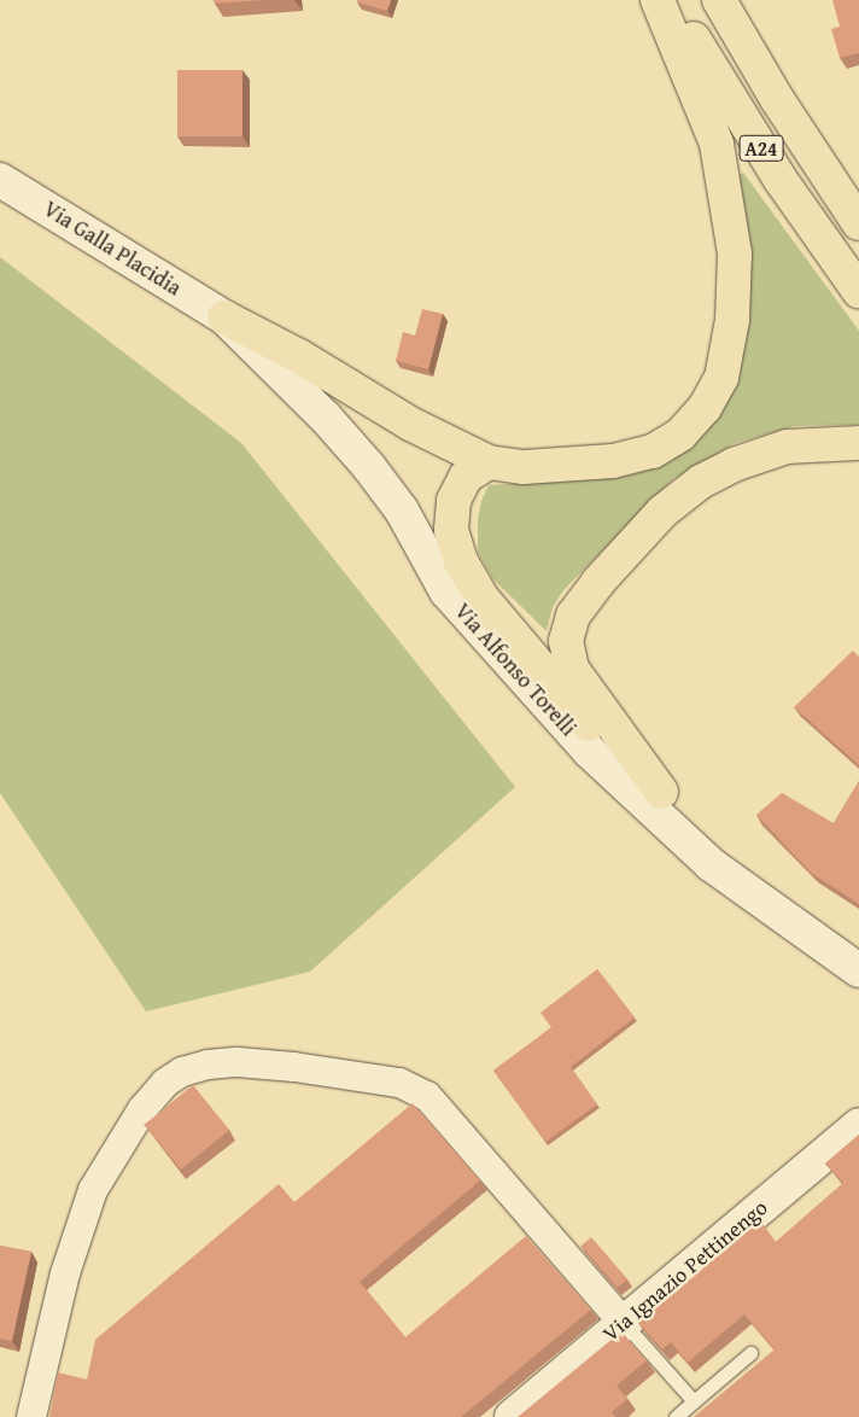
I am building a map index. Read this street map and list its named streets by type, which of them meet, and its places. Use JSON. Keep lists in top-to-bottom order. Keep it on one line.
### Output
{"streets":{"highway":["A24"],"main road":["Via Galla Placidia","Via Alfonso Torelli","Via Ignazio Pettinengo"]},"crossings":[["Via Galla Placidia","Via Alfonso Torelli"]]}
